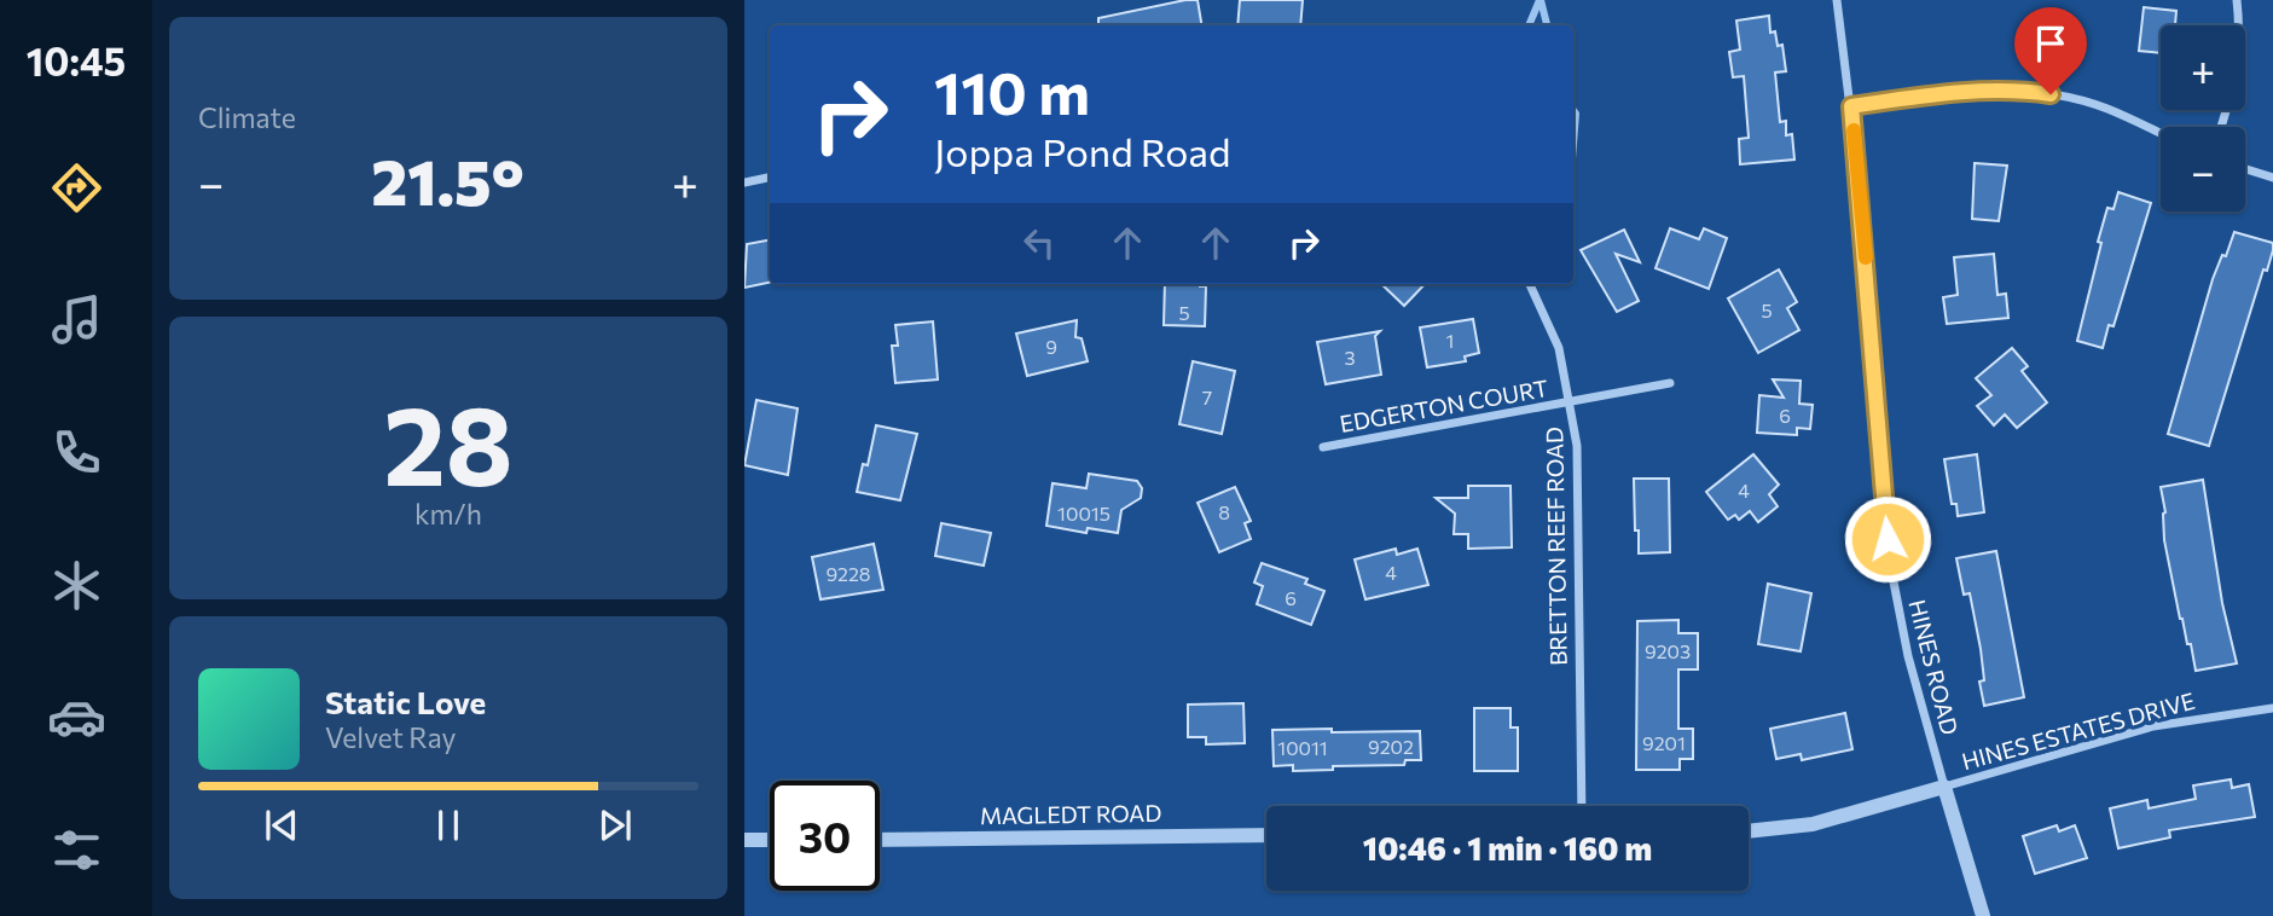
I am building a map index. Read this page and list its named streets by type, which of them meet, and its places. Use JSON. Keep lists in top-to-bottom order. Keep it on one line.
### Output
{"streets":{"street":["EDGERTON COURT","BRETTON REEF ROAD","HINES ROAD","HINES ESTATES DRIVE","MAGLEDT ROAD"]},"crossings":[["EDGERTON COURT","BRETTON REEF ROAD"],["HINES ROAD","HINES ESTATES DRIVE"]],"house_numbers":["5","5","1","9","3","7","6","4","8","10015","4","9228","6","9203","9201","9202","10011"],"page":{"tabs":"10:45","tile":["Climate",["28","km/h"]],"map_buttons":["+","−"],"turn":["110 m","Joppa Pond Road"],"heat":["−","21.5°","+"],"song":["Static Love","Velvet Ray"],"limit":"30","trip":"10:46 · 1 min · 160 m"}}
